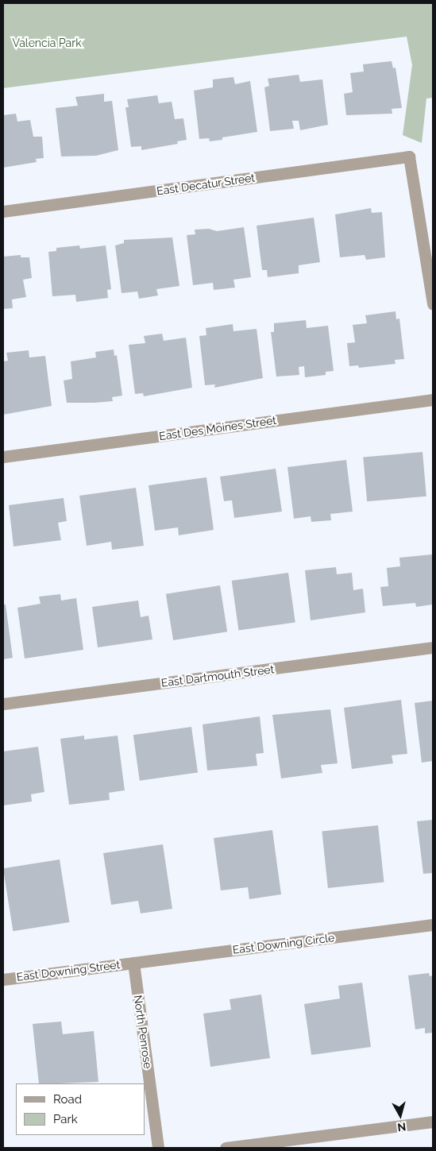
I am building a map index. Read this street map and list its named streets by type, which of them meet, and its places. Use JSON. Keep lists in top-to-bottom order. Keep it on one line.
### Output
{"streets":{"street":["East Decatur Street","East Des Moines Street","East Dartmouth Street","East Downing Circle","East Downing Street","North Penrose"]},"crossings":[["East Downing Circle","East Downing Street"],["East Downing Circle","North Penrose"],["East Downing Street","North Penrose"]],"parks":["Valencia Park"],"legend":["Road","Park"],"north":"bottom"}
